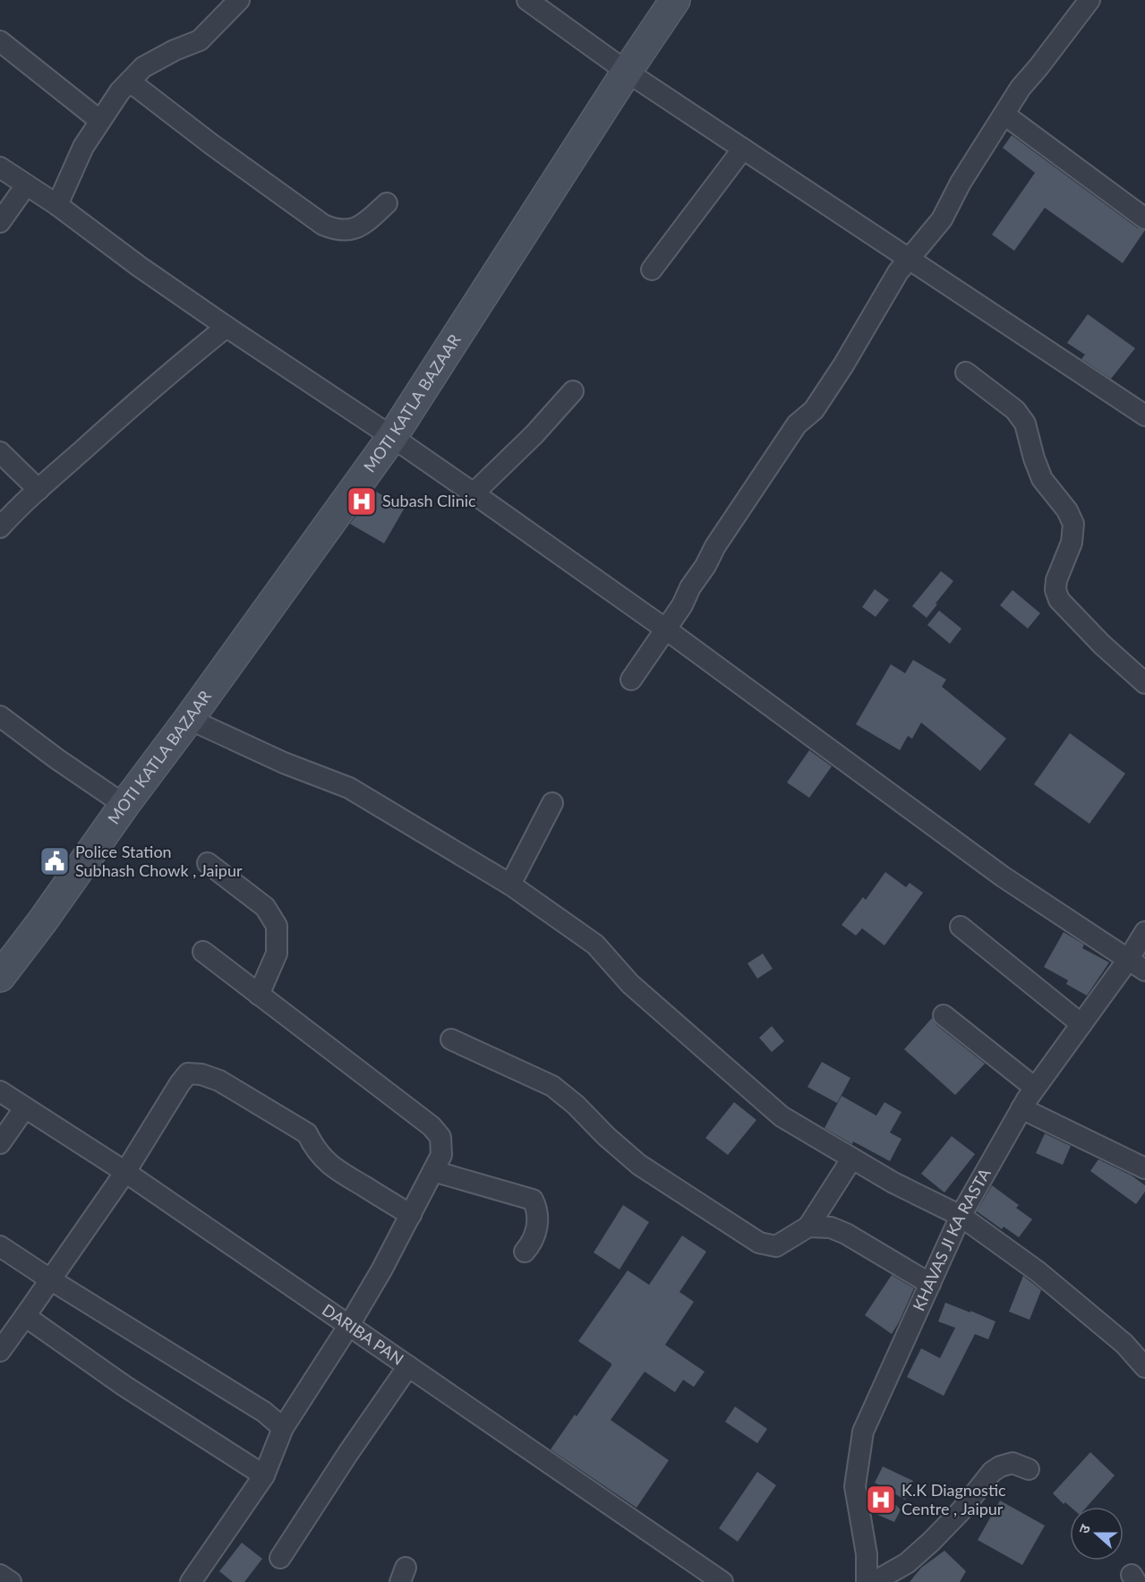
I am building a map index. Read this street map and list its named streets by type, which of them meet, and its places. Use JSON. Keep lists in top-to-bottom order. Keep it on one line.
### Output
{"streets":{"street":["MOTI KATLA BAZAAR","KHAVAS JI KA RASTA","DARIBA PAN"]},"places":{"hospital":["Subash Clinic","K.K Diagnostic Centre , Jaipur"],"public building":["Police Station Subhash Chowk , Jaipur"]},"north":"left"}
